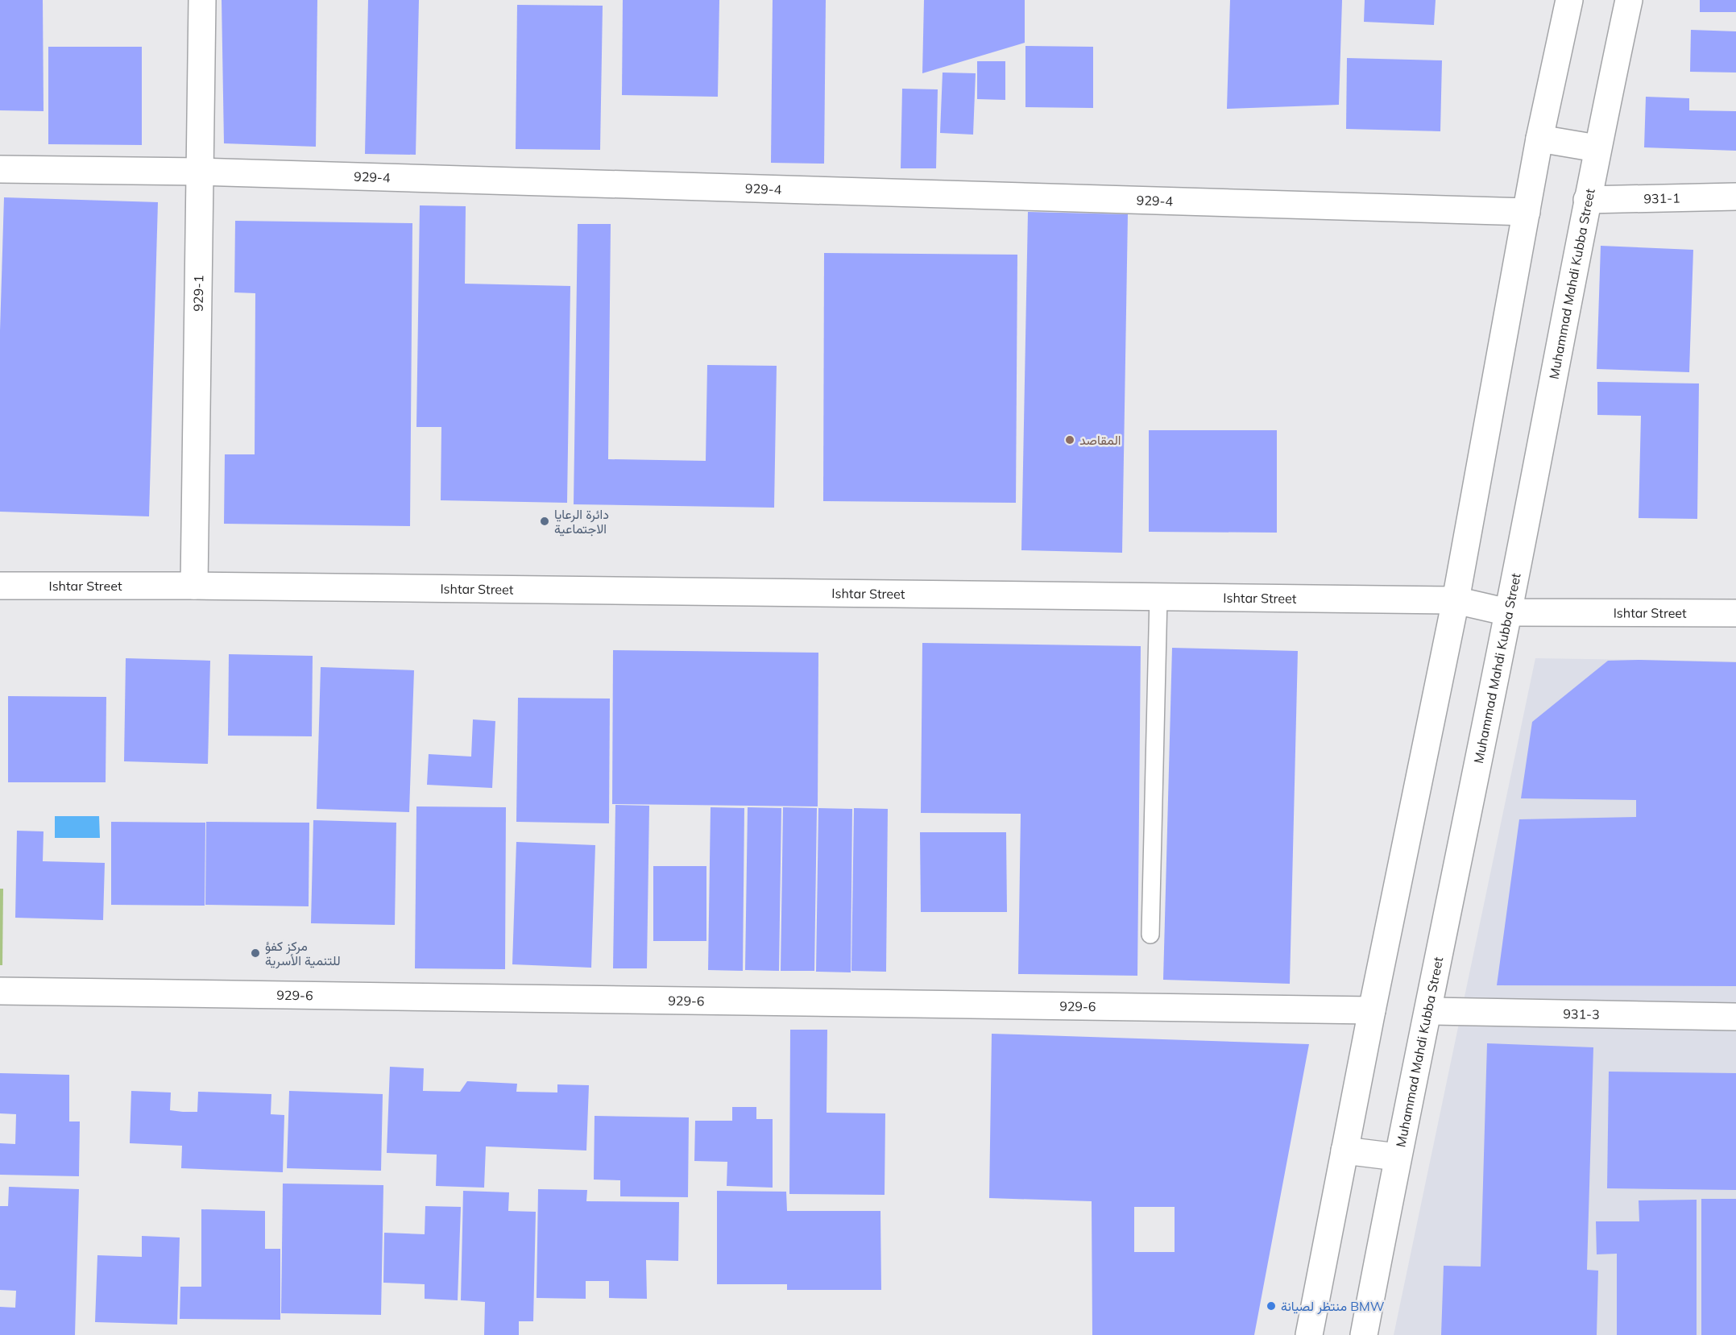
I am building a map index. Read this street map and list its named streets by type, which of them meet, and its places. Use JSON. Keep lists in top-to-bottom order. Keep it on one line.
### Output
{"streets":{"street":["929-4","931-1","Muhammad Mahdi Kubba Street","929-1","Ishtar Street","929-6","931-3"]},"crossings":[["929-4","929-1"],["931-1","Muhammad Mahdi Kubba Street"],["Muhammad Mahdi Kubba Street","Ishtar Street"],["Muhammad Mahdi Kubba Street","931-3"],["929-1","Ishtar Street"]],"places":["المقاصد","دائرة الرعايا الاجتماعية","مركز كفؤ للتنمية الأسرية","منتظر لصيانة BMW"]}
